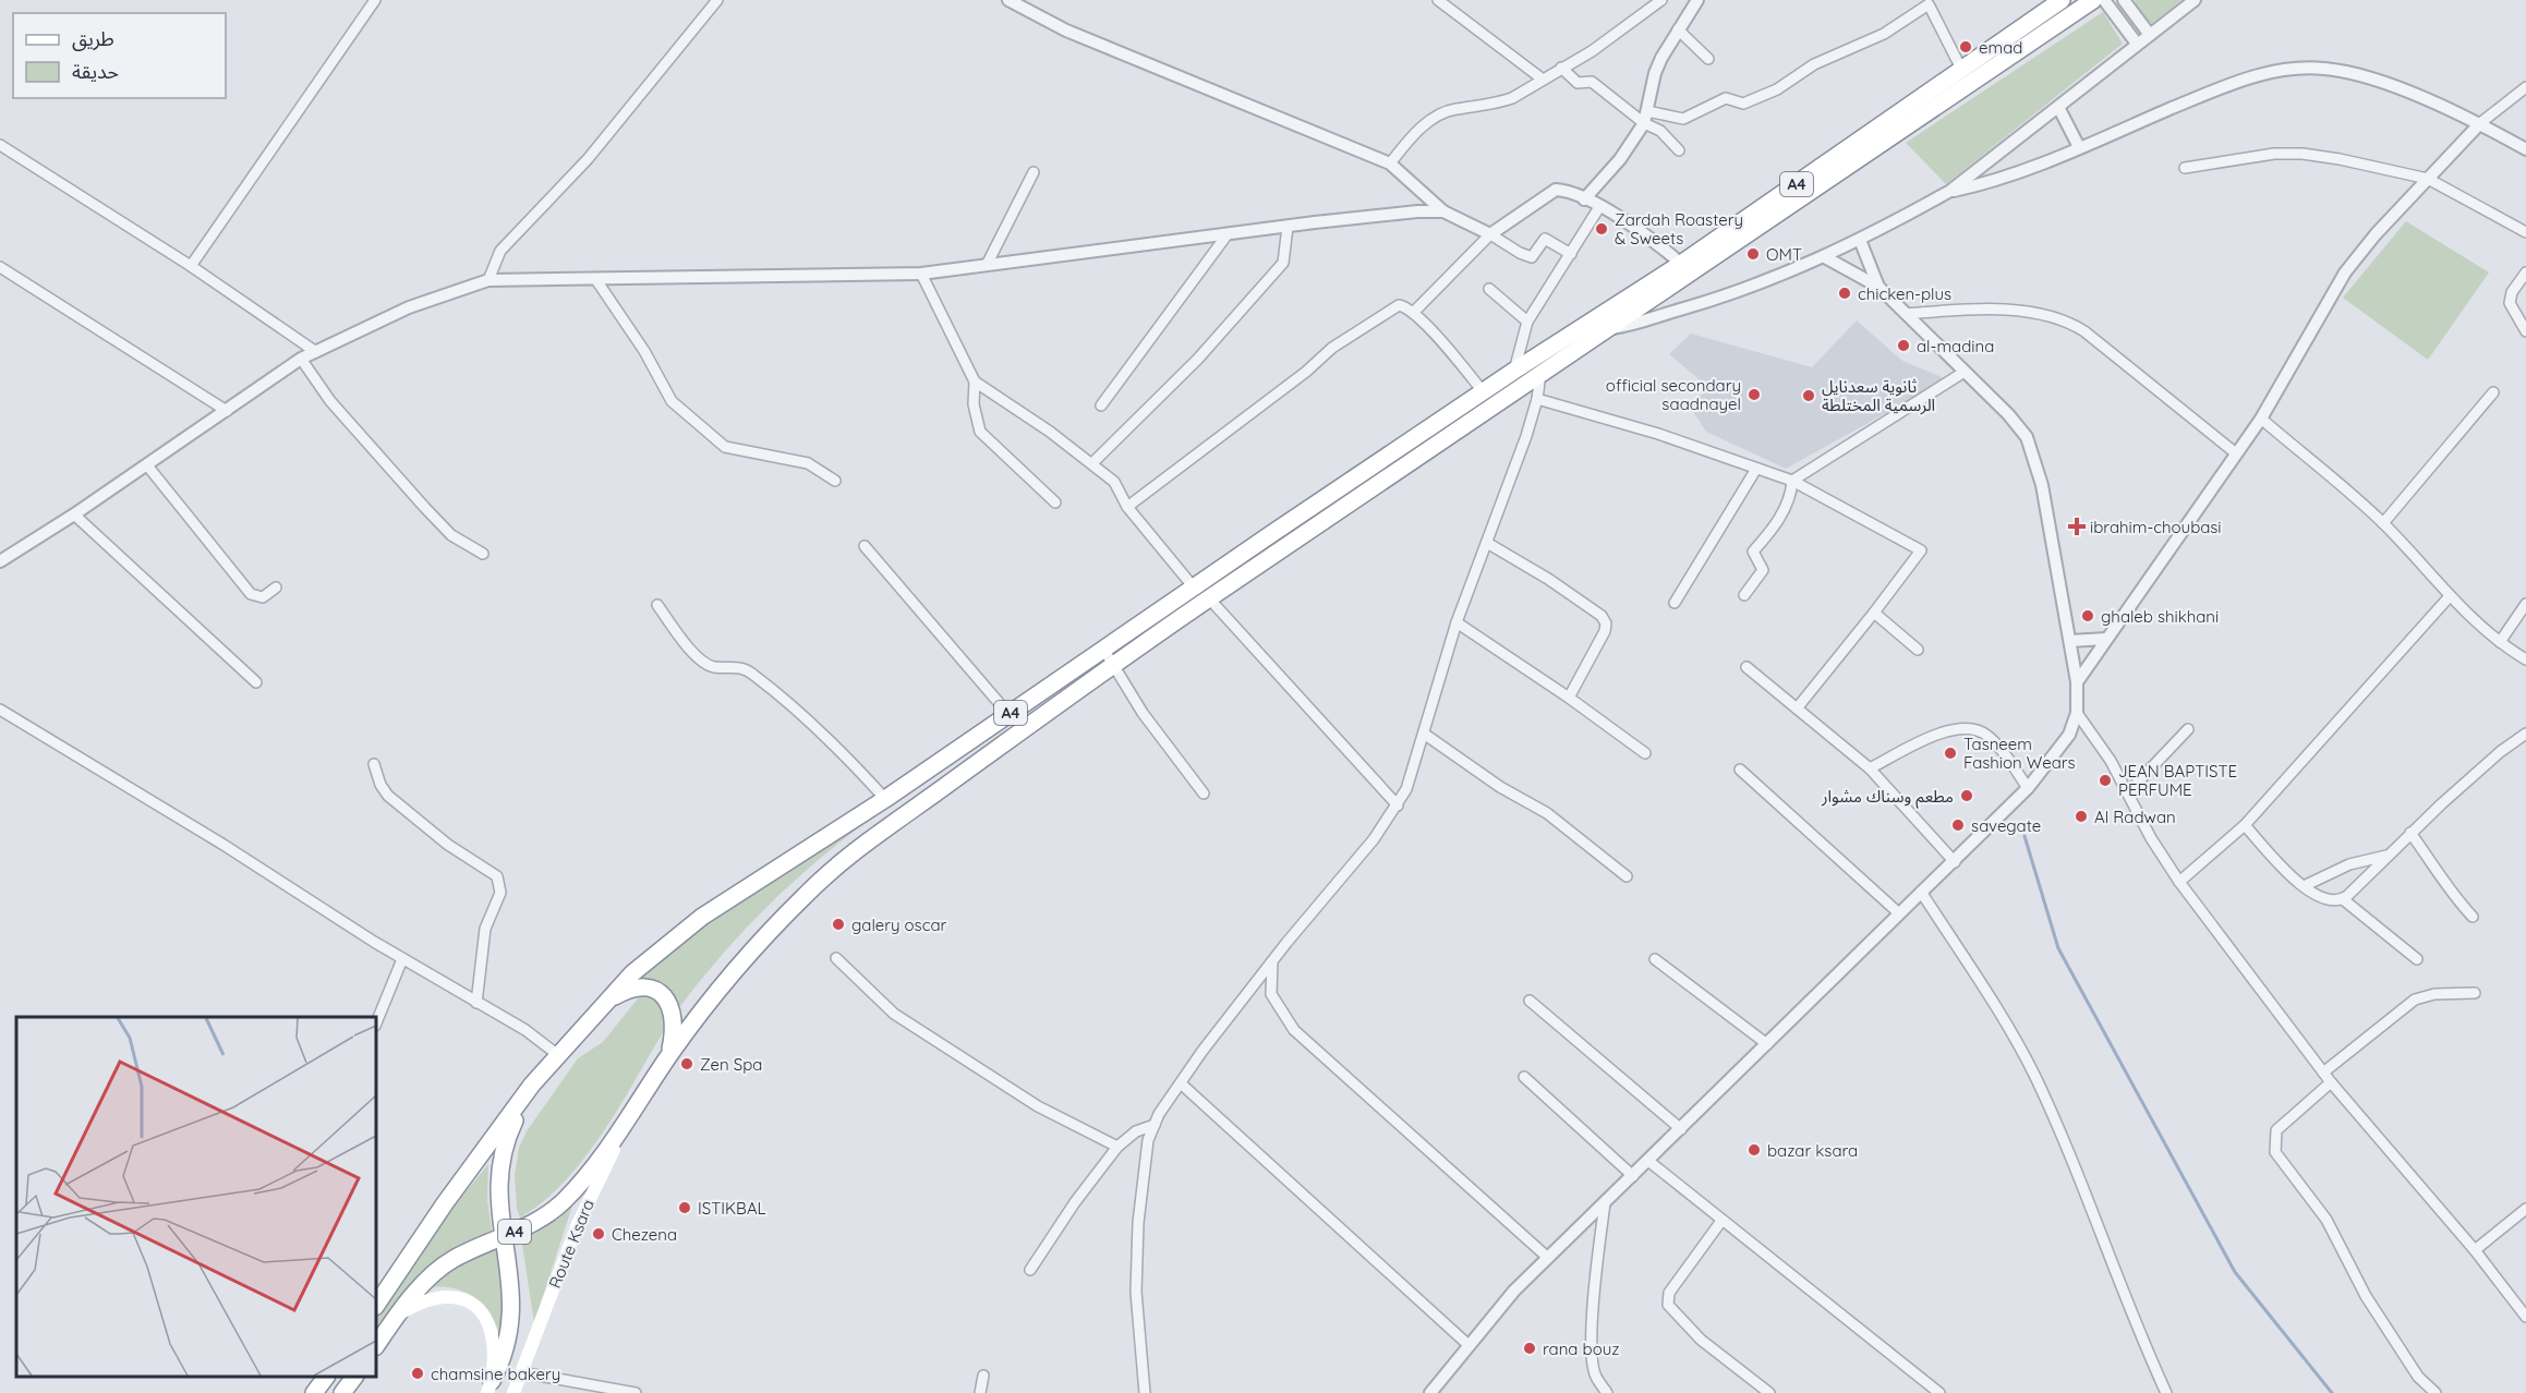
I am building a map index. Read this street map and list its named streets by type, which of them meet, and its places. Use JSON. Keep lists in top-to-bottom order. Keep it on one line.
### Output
{"streets":{"highway":["A4"],"main road":["Route Ksara"]},"crossings":[["A4","Route Ksara"]],"places":{"other":["emad","Zardah Roastery & Sweets","OMT","chicken-plus","al-madina","official secondary saadnayel","ثانوية سعدنايل الرسمية المختلطة","ghaleb shikhani","Tasneem Fashion Wears","JEAN BAPTISTE PERFUME","مطعم وسناك مشوار","Al Radwan","savegate","galery oscar","Zen Spa","bazar ksara","ISTIKBAL","Chezena","rana bouz","chamsine bakery"],"health":["ibrahim-choubasi"]},"legend":["طريق","حديقة"]}
